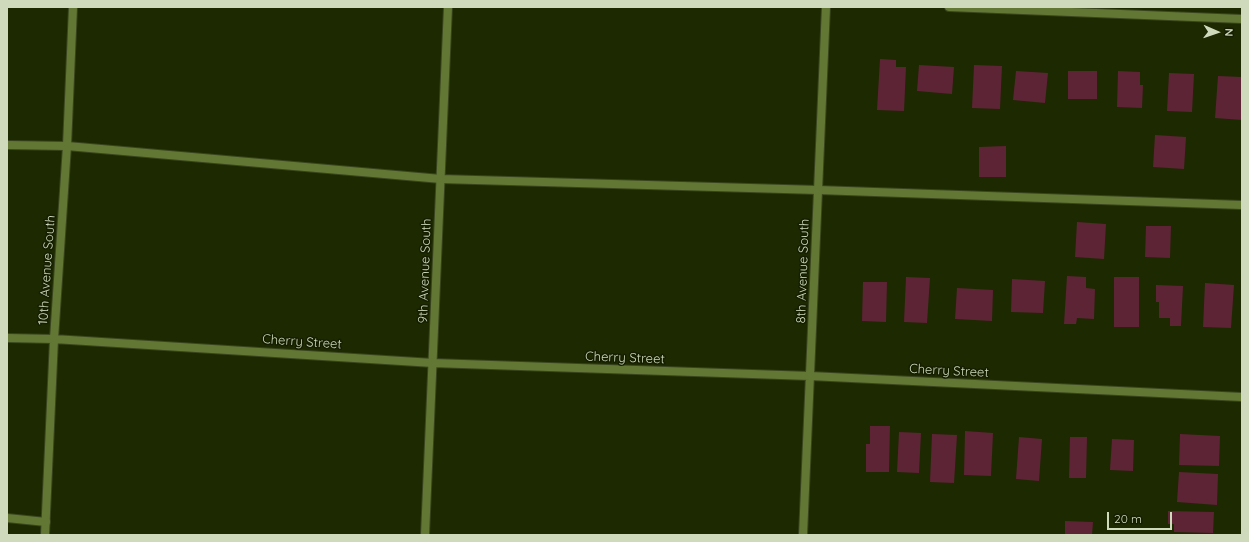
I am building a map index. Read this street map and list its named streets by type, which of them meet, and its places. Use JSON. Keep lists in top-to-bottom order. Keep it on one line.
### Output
{"streets":{"street":["10th Avenue South","9th Avenue South","8th Avenue South","Cherry Street"]},"crossings":[["10th Avenue South","Cherry Street"],["9th Avenue South","Cherry Street"],["8th Avenue South","Cherry Street"]],"scale_bar":"20 m","north":"right"}
